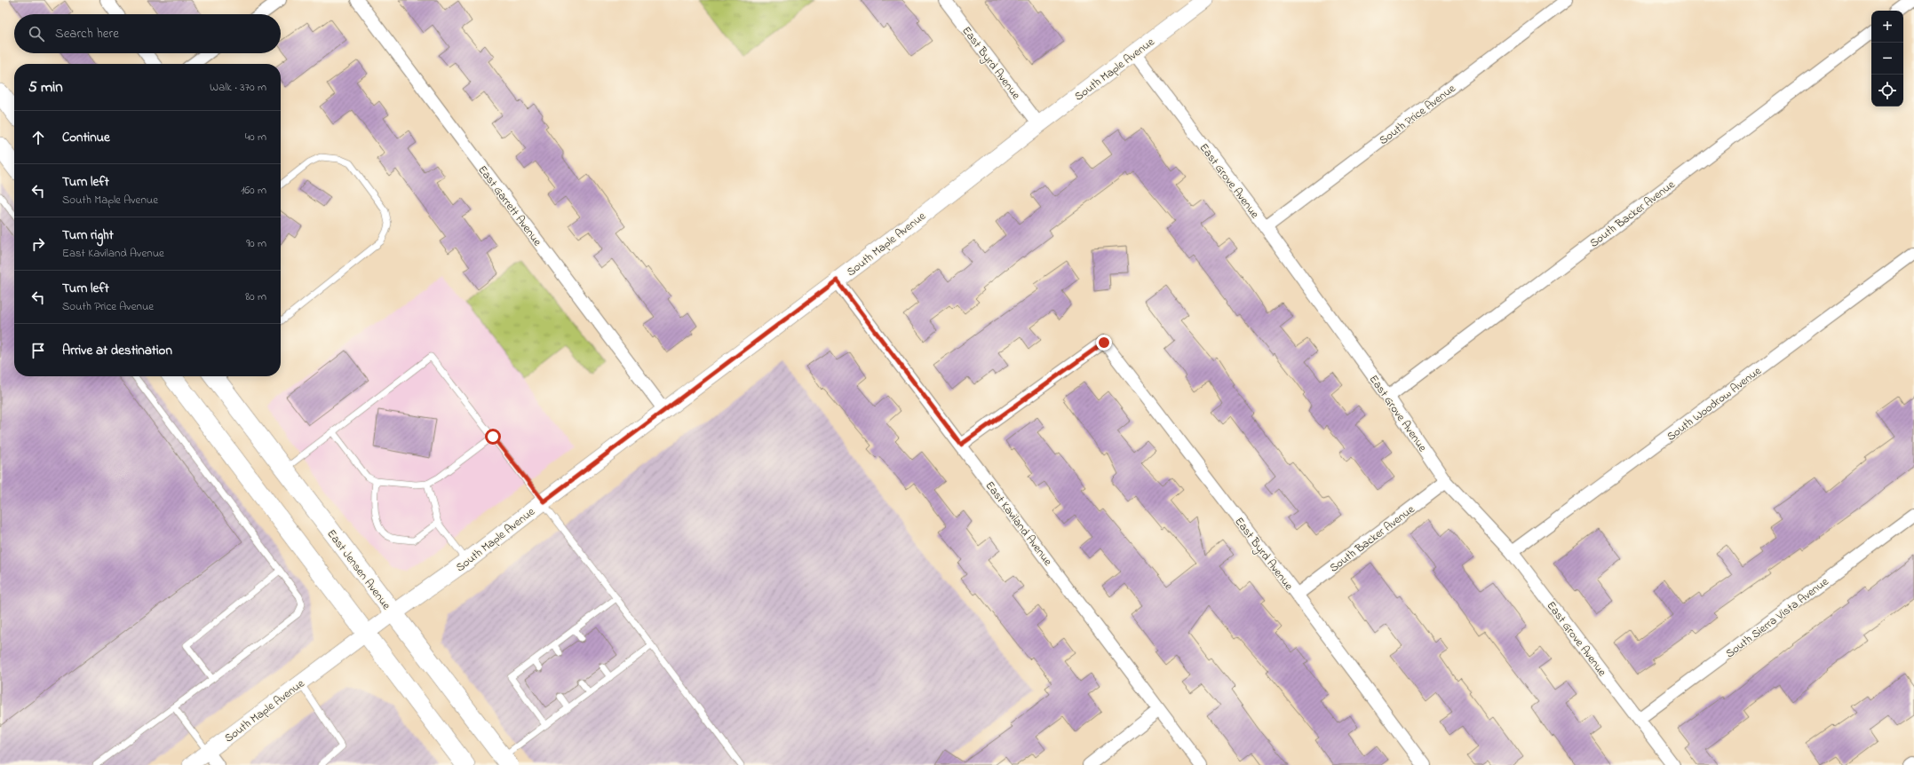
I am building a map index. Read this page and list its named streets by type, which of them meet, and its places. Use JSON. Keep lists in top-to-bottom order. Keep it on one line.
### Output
{"streets":{"main road":["South Maple Avenue","East Jensen Avenue"],"street":["East Byrd Avenue","South Price Avenue","East Grove Avenue","East Garrett Avenue","South Backer Avenue","South Woodrow Avenue","East Kaviland Avenue","South Sierra Vista Avenue"]},"crossings":[["East Byrd Avenue","South Maple Avenue"],["East Byrd Avenue","South Backer Avenue"],["East Byrd Avenue","East Kaviland Avenue"],["South Maple Avenue","East Grove Avenue"],["South Maple Avenue","East Garrett Avenue"],["South Maple Avenue","East Kaviland Avenue"],["South Maple Avenue","East Jensen Avenue"],["South Price Avenue","East Grove Avenue"],["East Grove Avenue","South Backer Avenue"],["East Grove Avenue","South Woodrow Avenue"],["East Grove Avenue","South Sierra Vista Avenue"]],"page":{"map_buttons":["+","−"],"search":"Search here","heading":["5 min","Walk · 370 m"],"list":[["Continue","40 m"],["Turn left","South Maple Avenue","160 m"],["Turn right","East Kaviland Avenue","90 m"],["Turn left","South Price Avenue","80 m"],"Arrive at destination"]}}
